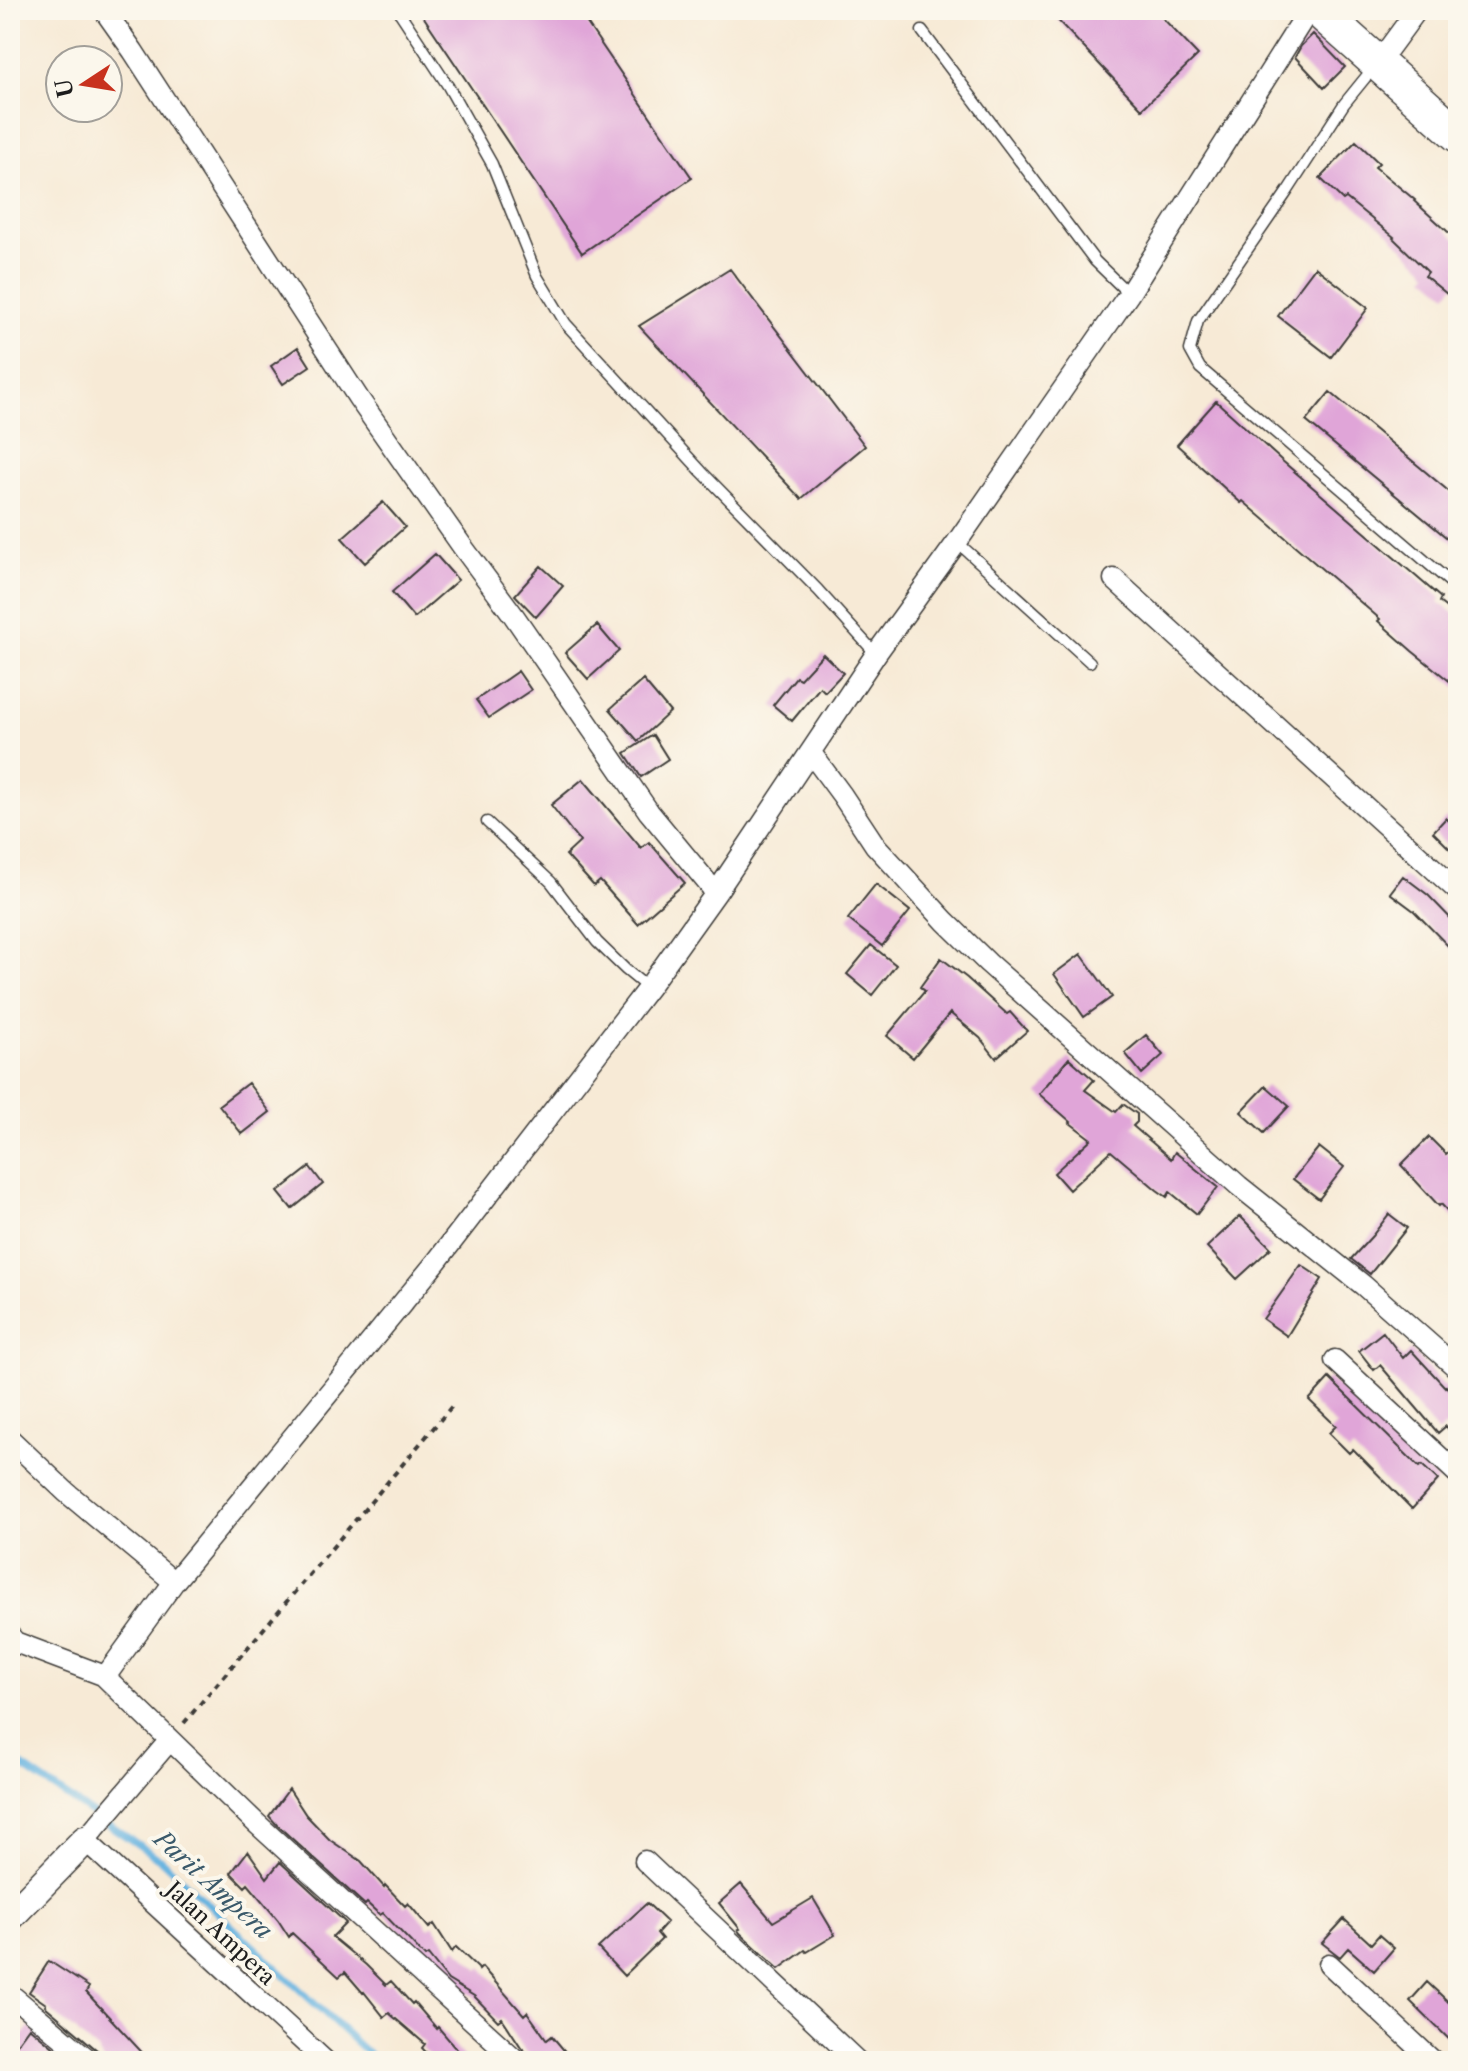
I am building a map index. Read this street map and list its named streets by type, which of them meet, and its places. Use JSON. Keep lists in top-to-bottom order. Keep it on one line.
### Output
{"streets":{"street":["Jalan Ampera"]},"water":["Parit Ampera"],"north":"left"}
